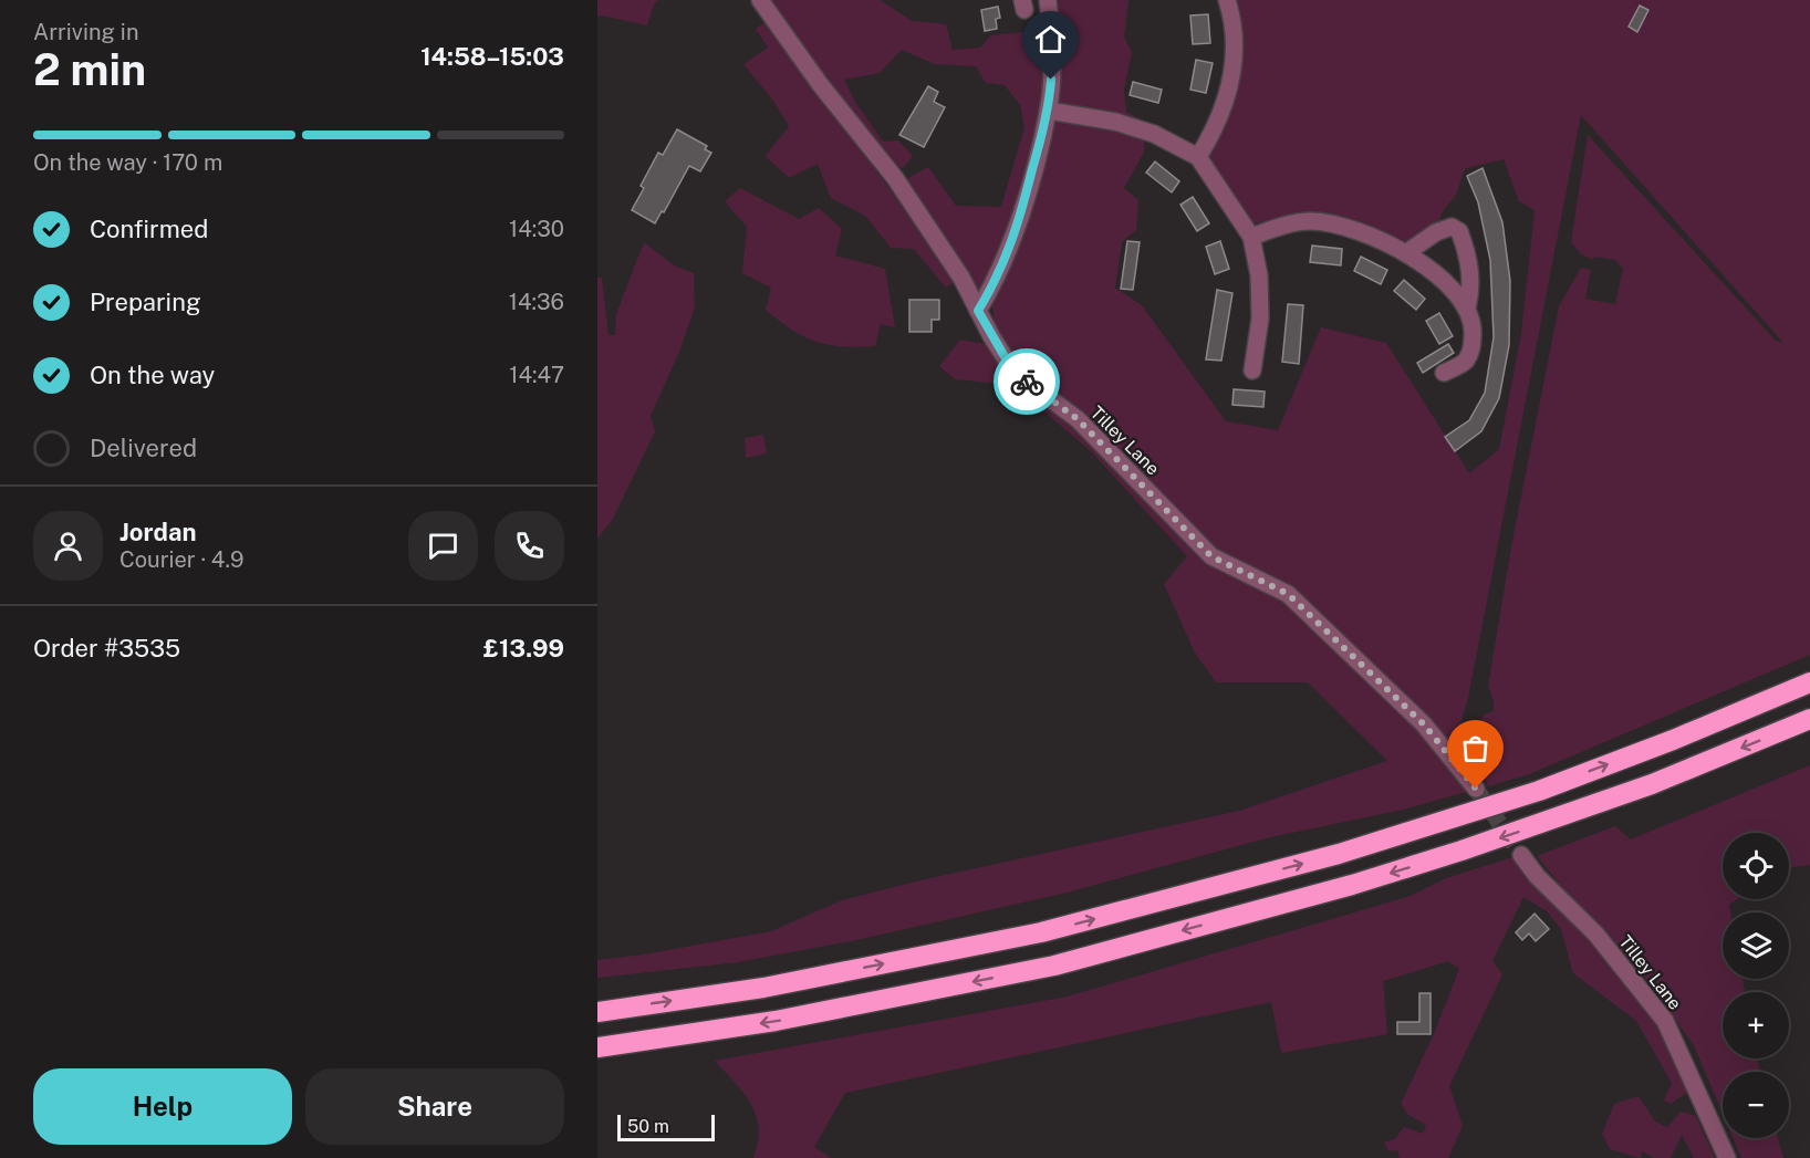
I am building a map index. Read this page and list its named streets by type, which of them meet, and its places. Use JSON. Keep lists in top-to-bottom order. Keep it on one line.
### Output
{"streets":{"street":["Tilley Lane"]},"scale_bar":"50 m","page":{"heading":["2 min","Arriving in","14:58–15:03"],"panel":["Jordan","Courier · 4.9","Order #3535","£13.99"],"bar":"On the way · 170 m","list":[["Confirmed","14:30"],["Preparing","14:36"],["On the way","14:47"],"Delivered"],"map_buttons":["+","−"],"buttons":["Help","Share"],"scale":"50 m"}}
